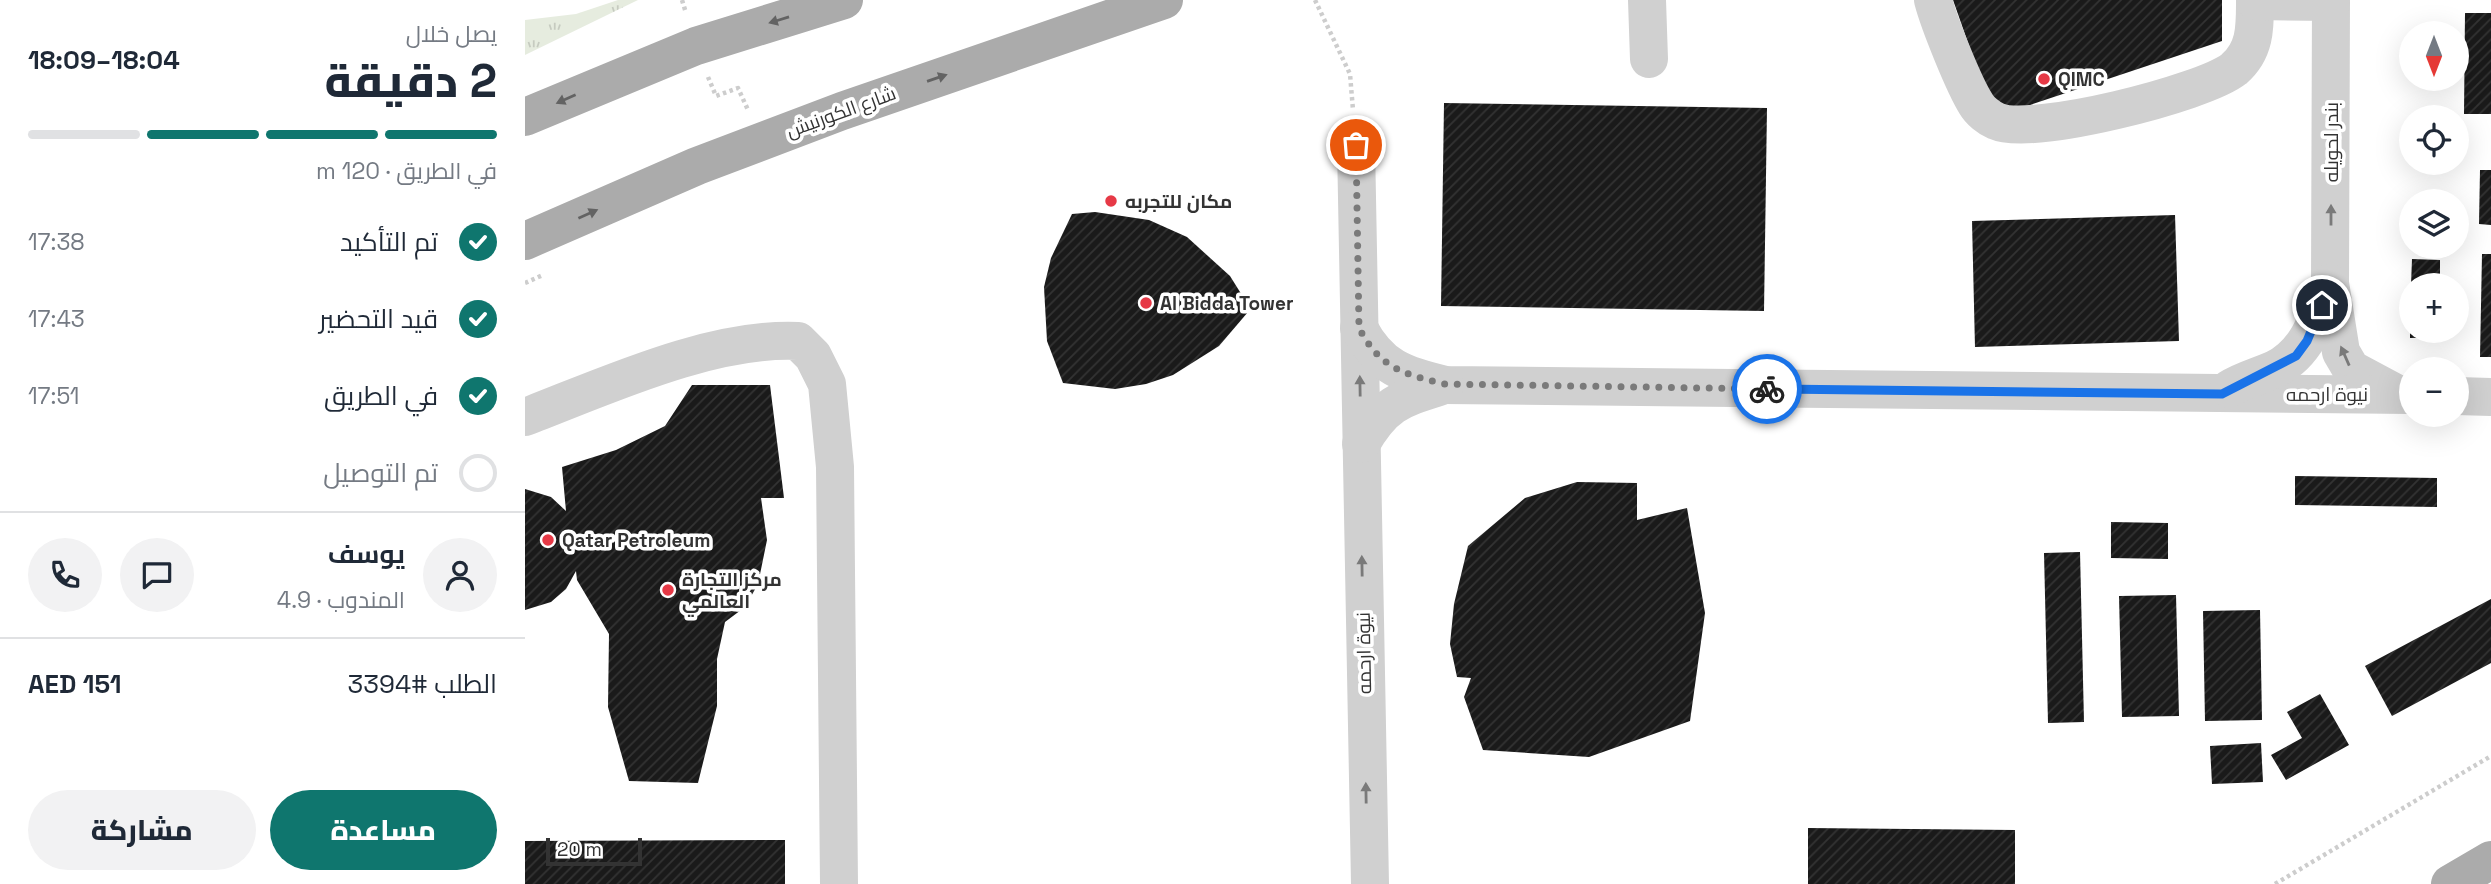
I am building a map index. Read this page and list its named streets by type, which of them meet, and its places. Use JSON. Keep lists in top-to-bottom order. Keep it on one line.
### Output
{"streets":{"main road":["شارع الكورنيش"],"street":["بندر لحويله","نيوة ارحمه"]},"one_way":["بندر لحويله"],"places":["QIMC","مكان للتجربه","Al Bidda Tower","Qatar Petroleum","مركز التجارة العالمي"],"scale_bar":"20 m","north":"bottom","page":{"heading":["2 دقيقة","يصل خلال","18:04–18:09"],"panel":["يوسف","المندوب · 4.9","الطلب #3394","AED 151"],"map_buttons":["+","−"],"bar":"في الطريق · 120 m","list":[["تم التأكيد","17:38"],["قيد التحضير","17:43"],["في الطريق","17:51"],"تم التوصيل"],"buttons":["مساعدة","مشاركة"],"scale":"20 m"}}
